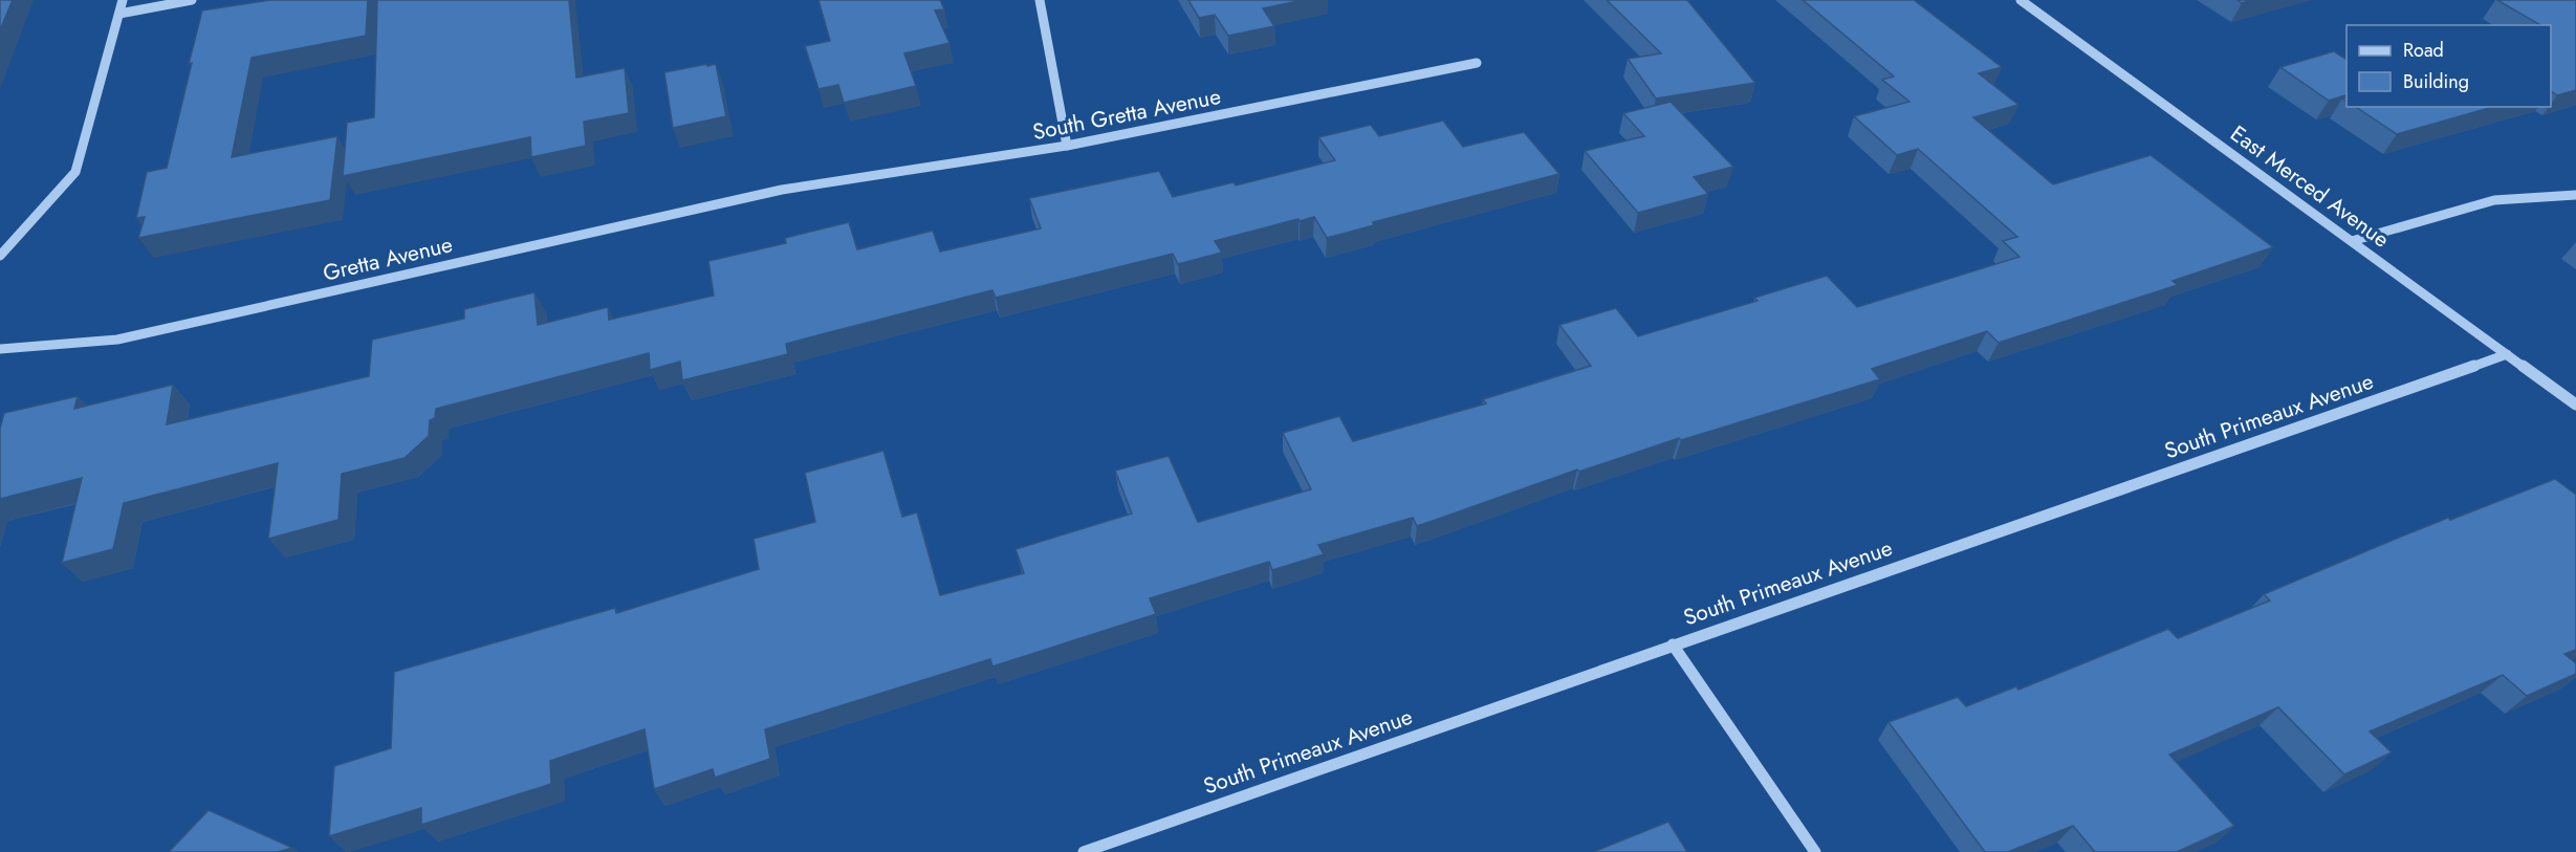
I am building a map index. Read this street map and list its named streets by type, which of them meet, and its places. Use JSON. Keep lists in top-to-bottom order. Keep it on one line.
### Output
{"streets":{"street":["South Gretta Avenue","East Merced Avenue","Gretta Avenue","South Primeaux Avenue"]},"crossings":[["South Gretta Avenue","Gretta Avenue"],["East Merced Avenue","South Primeaux Avenue"]],"legend":["Road","Building"]}
